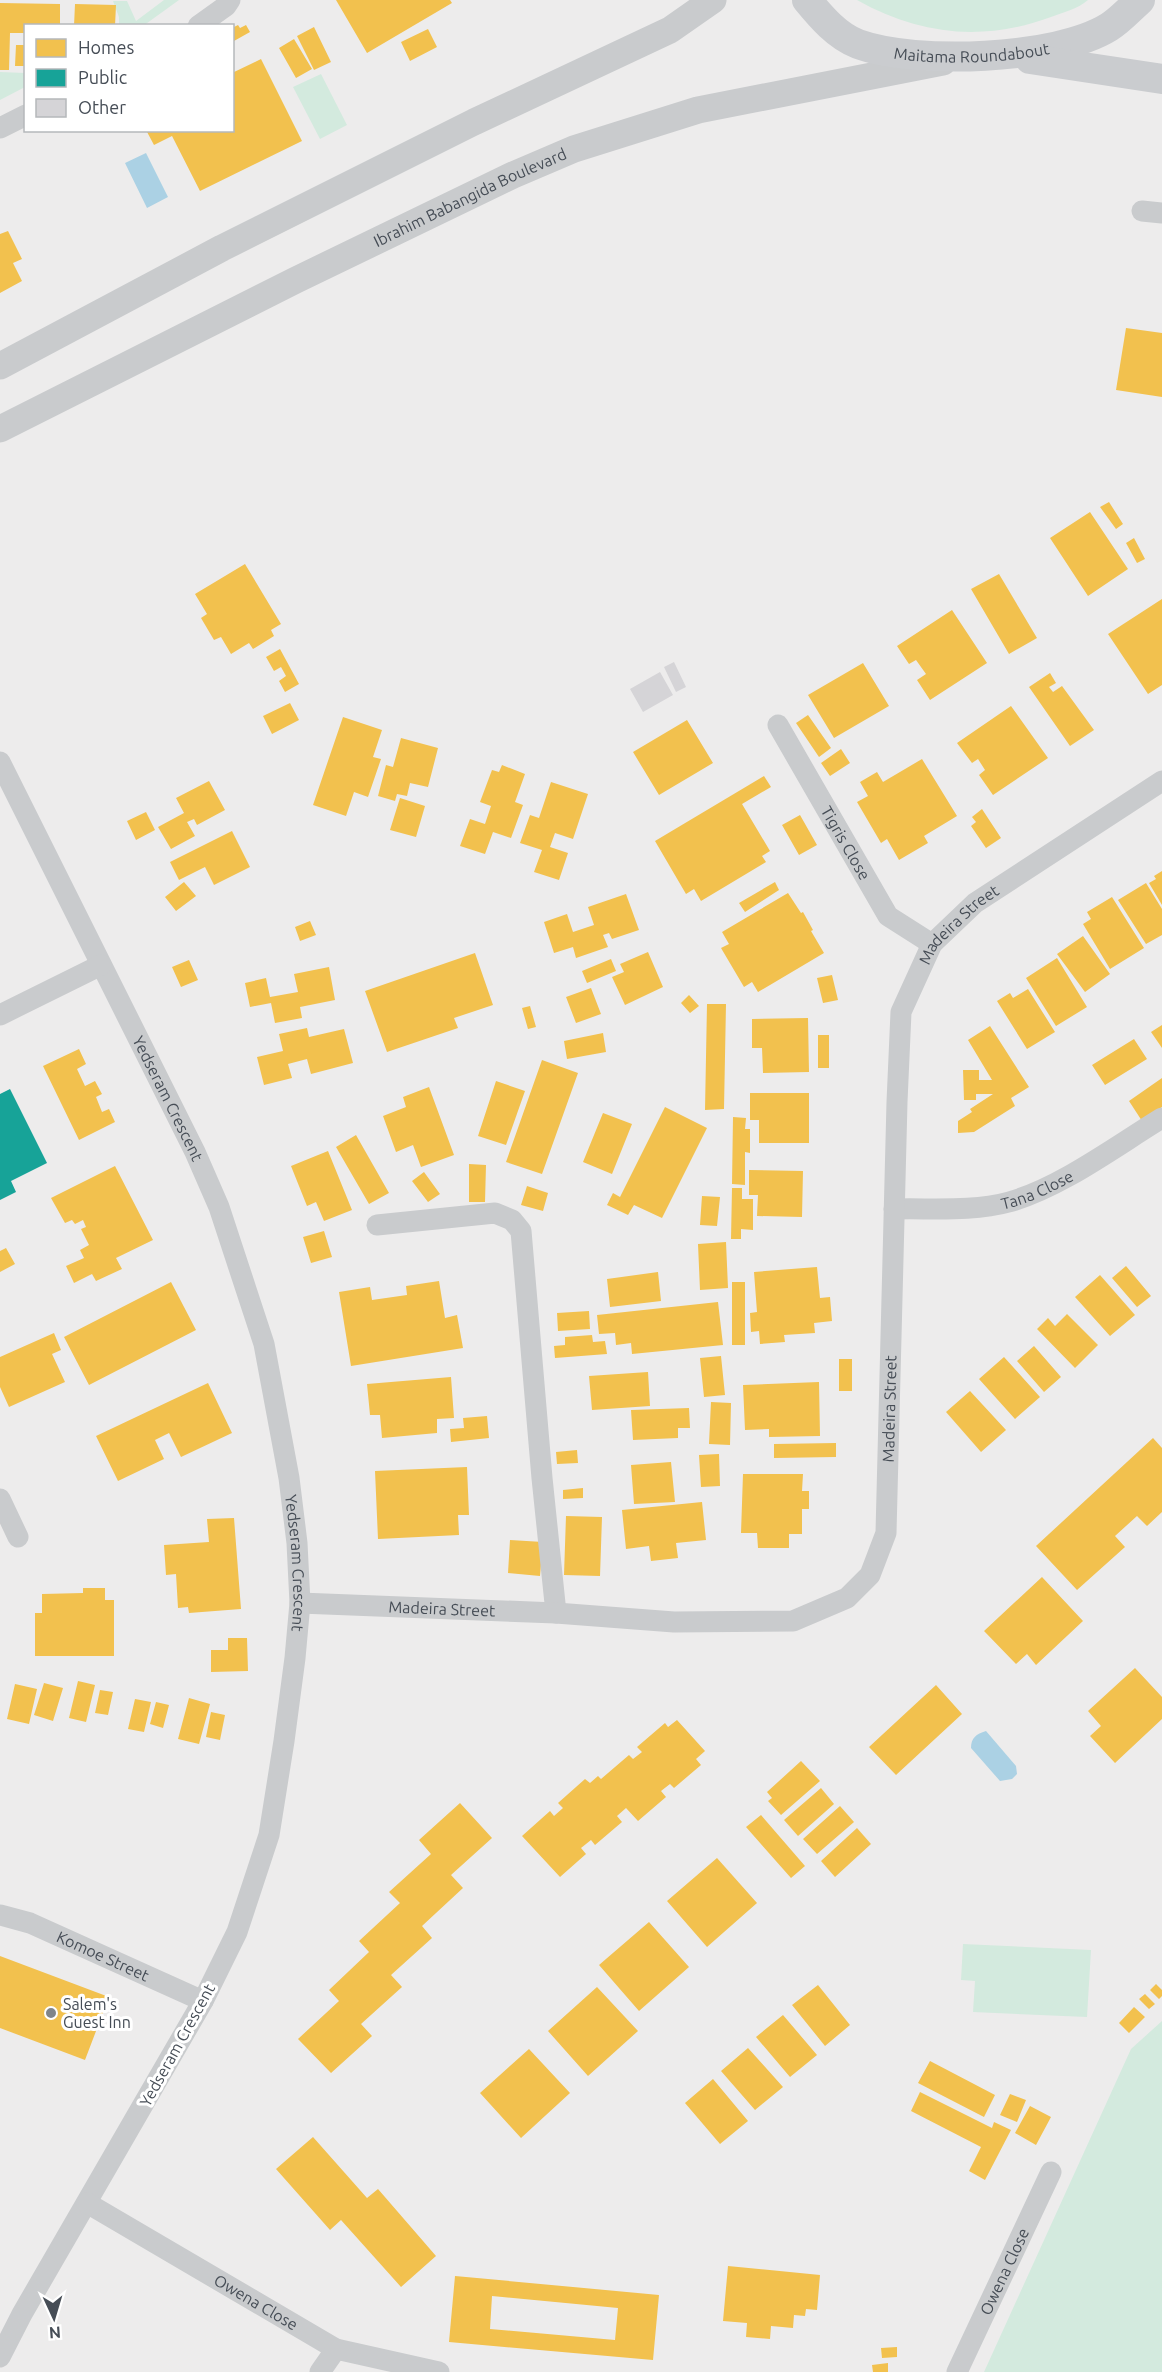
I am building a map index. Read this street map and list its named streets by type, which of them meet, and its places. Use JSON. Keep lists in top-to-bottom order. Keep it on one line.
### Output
{"streets":{"main road":["Maitama Roundabout"],"street":["Ibrahim Babangida Boulevard","Tigris Close","Madeira Street","Yedseram Crescent","Tana Close","Komoe Street","Owena Close"]},"crossings":[["Maitama Roundabout","Ibrahim Babangida Boulevard"],["Tigris Close","Madeira Street"],["Madeira Street","Yedseram Crescent"],["Madeira Street","Tana Close"],["Yedseram Crescent","Komoe Street"],["Yedseram Crescent","Owena Close"]],"places":["Salem's Guest Inn"],"legend":["Homes","Public","Other"],"north":"bottom"}
